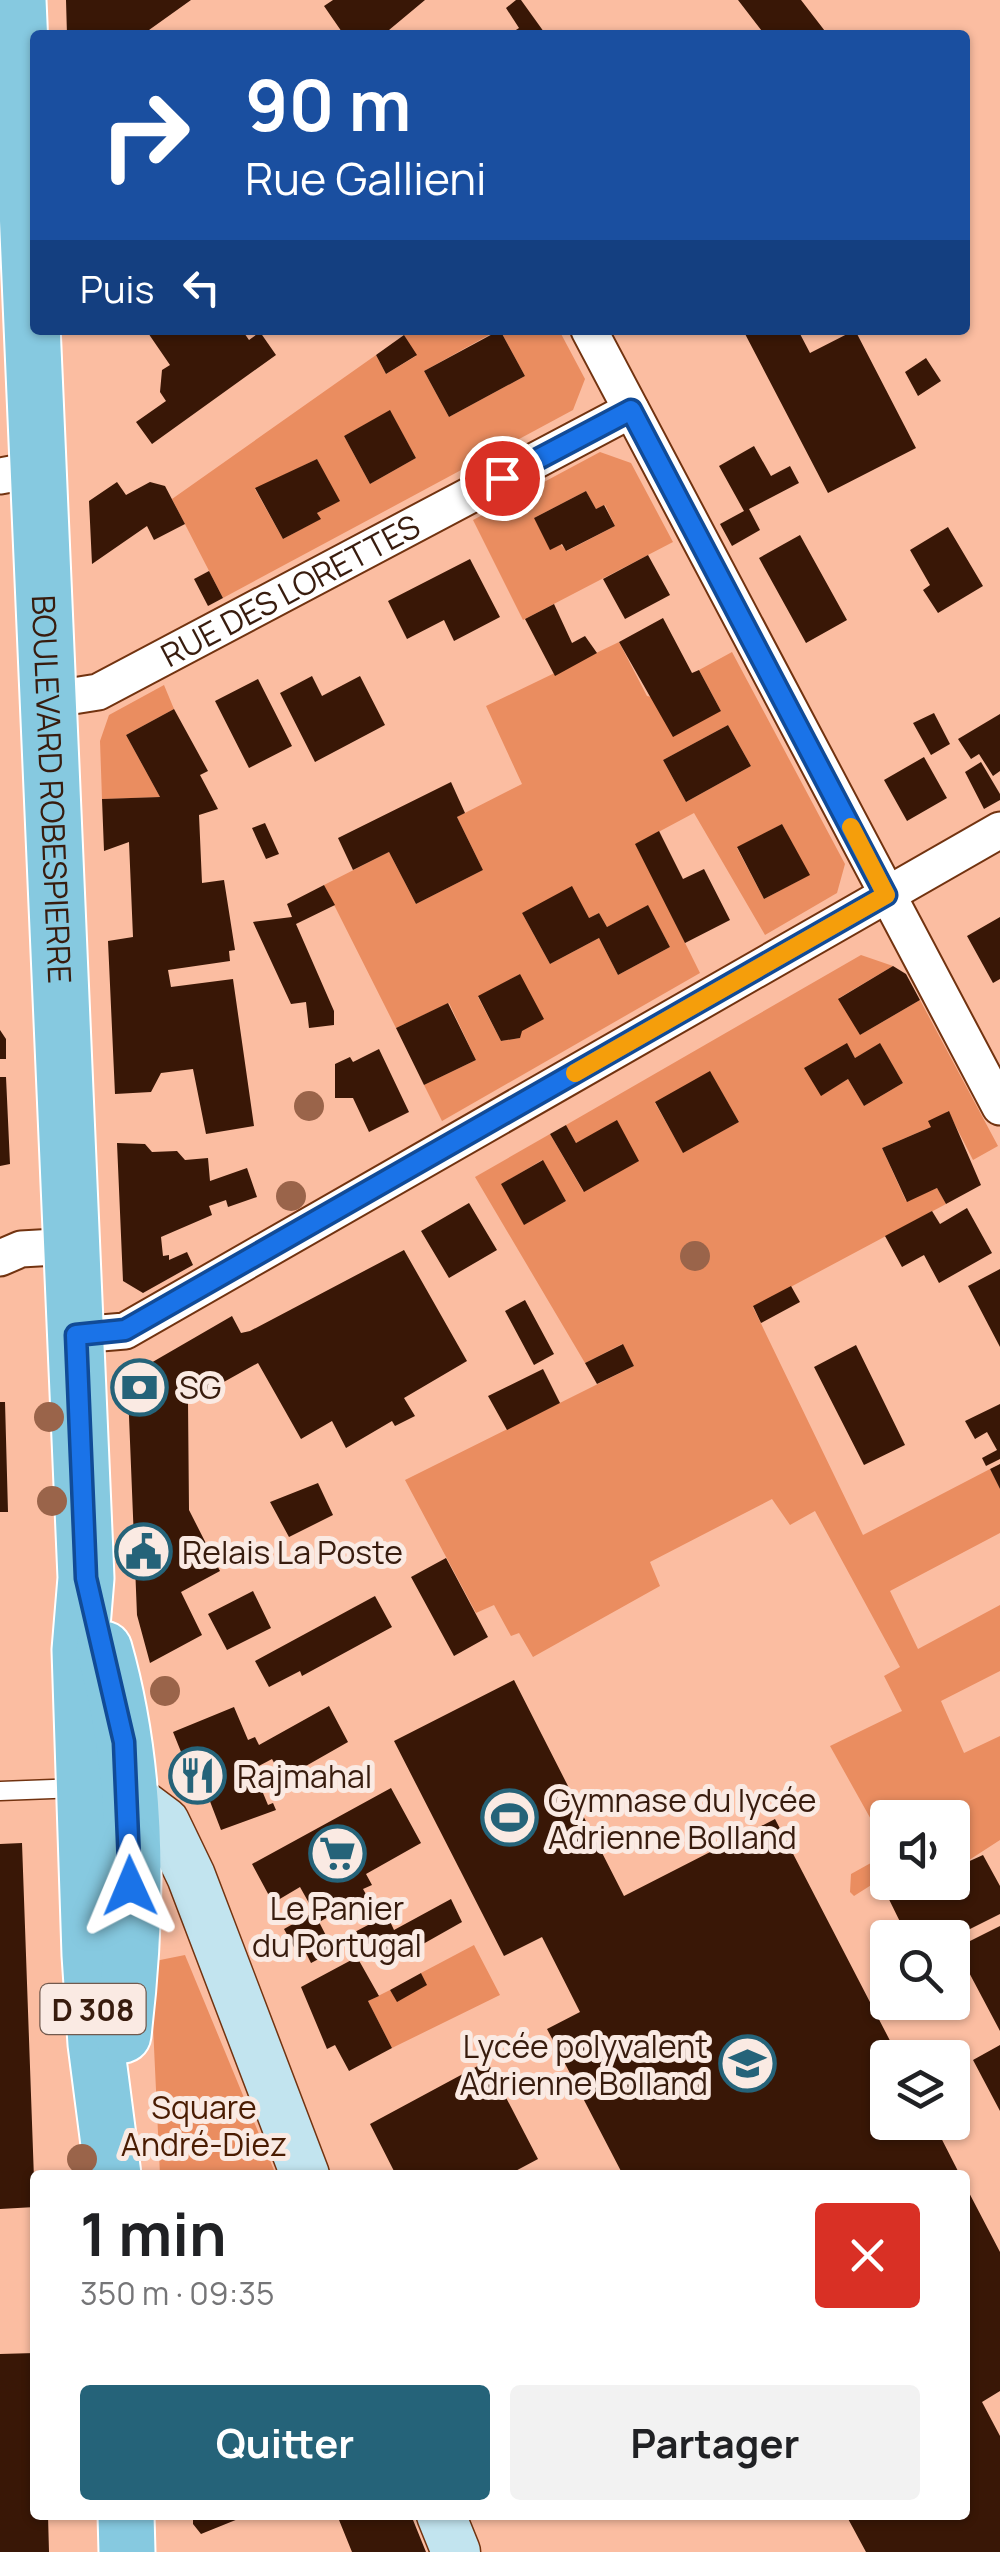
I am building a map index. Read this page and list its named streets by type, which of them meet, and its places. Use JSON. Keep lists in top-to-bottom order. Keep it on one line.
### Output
{"streets":{"main road":["BOULEVARD ROBESPIERRE","D 308"],"street":["RUE DES LORETTES"]},"crossings":[["RUE DES LORETTES","BOULEVARD ROBESPIERRE"]],"parks":["Square André-Diez"],"places":{"bank":["SG"],"public building":["Relais La Poste"],"restaurant":["Rajmahal"],"sports":["Gymnase du lycée Adrienne Bolland"],"supermarket":["Le Panier du Portugal"],"school or university":["Lycée polyvalent Adrienne Bolland"]},"page":{"turn":["90 m","Rue Gallieni"],"then":"Puis","heading":["1 min","350 m · 09:35"],"buttons":["Quitter","Partager"]}}
